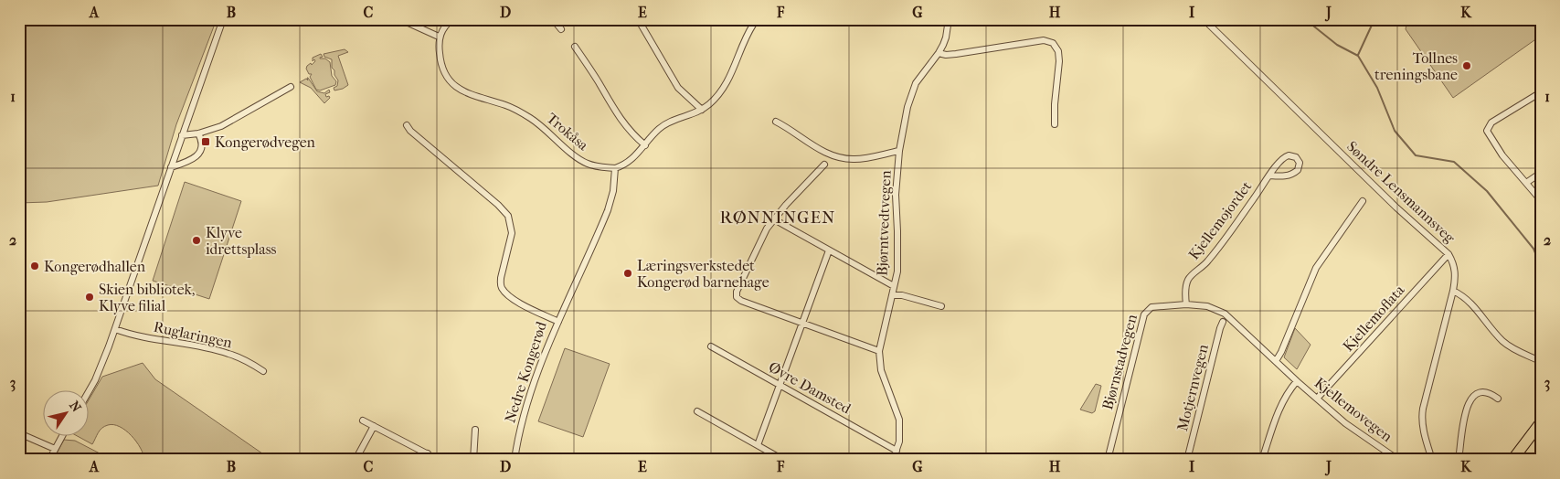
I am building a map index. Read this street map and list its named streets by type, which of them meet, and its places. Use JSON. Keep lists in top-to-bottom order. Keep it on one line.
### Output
{"streets":{"street":["Trokåsa","Søndre Lensmannsveg","Kjellemojordet","Bjørntvedtvegen","Kjellemoflata","Ruglaringen","Bjørnstadvegen","Nedre Kongerød","Øvre Damsted","Motjernvegen","Kjellemovegen"]},"crossings":[["Søndre Lensmannsveg","Kjellemoflata"],["Kjellemojordet","Bjørnstadvegen"],["Bjørntvedtvegen","Øvre Damsted"],["Kjellemoflata","Kjellemovegen"]],"districts":["RØNNINGEN"],"places":{"other":["Tollnes treningsbane","Klyve idrettsplass","Kongerødhallen","Læringsverkstedet Kongerød barnehage","Skien bibliotek, Klyve filial"],"transit":["Kongerødvegen"]},"north":"top right","grid":{"columns":["A","B","C","D","E","F","G","H","I","J","K"],"rows":["1","2","3"]}}
